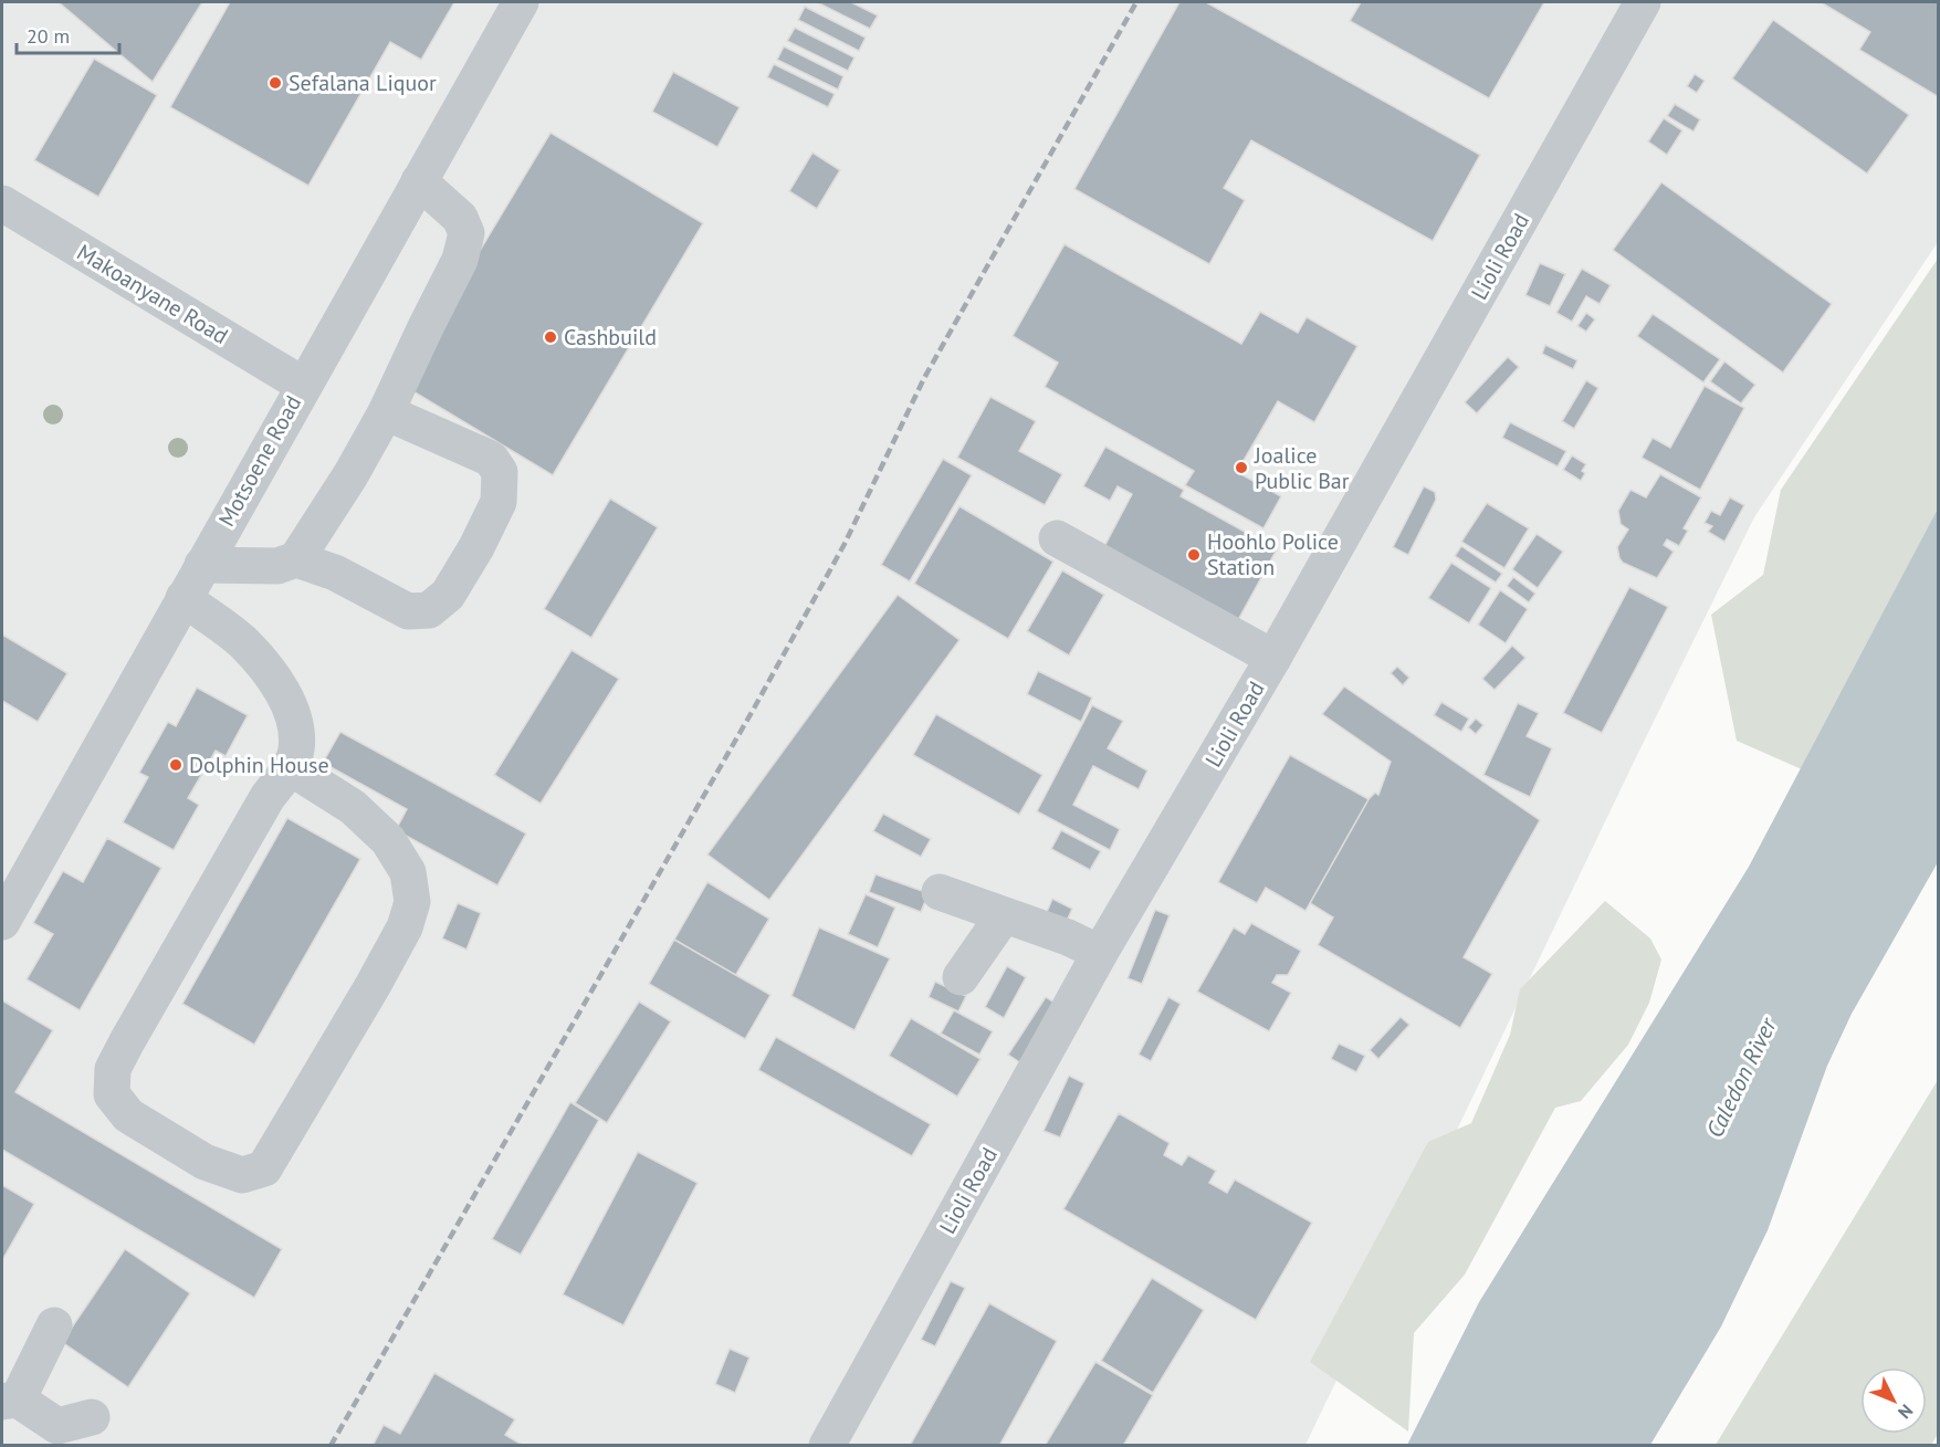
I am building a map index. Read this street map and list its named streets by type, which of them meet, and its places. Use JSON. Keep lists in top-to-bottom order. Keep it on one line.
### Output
{"streets":{"street":["Lioli Road","Makoanyane Road","Motsoene Road"]},"crossings":[["Makoanyane Road","Motsoene Road"]],"water":["Caledon River"],"places":["Sefalana Liquor","Cashbuild","Joalice Public Bar","Hoohlo Police Station","Dolphin House"],"scale_bar":"20 m","north":"bottom right"}
